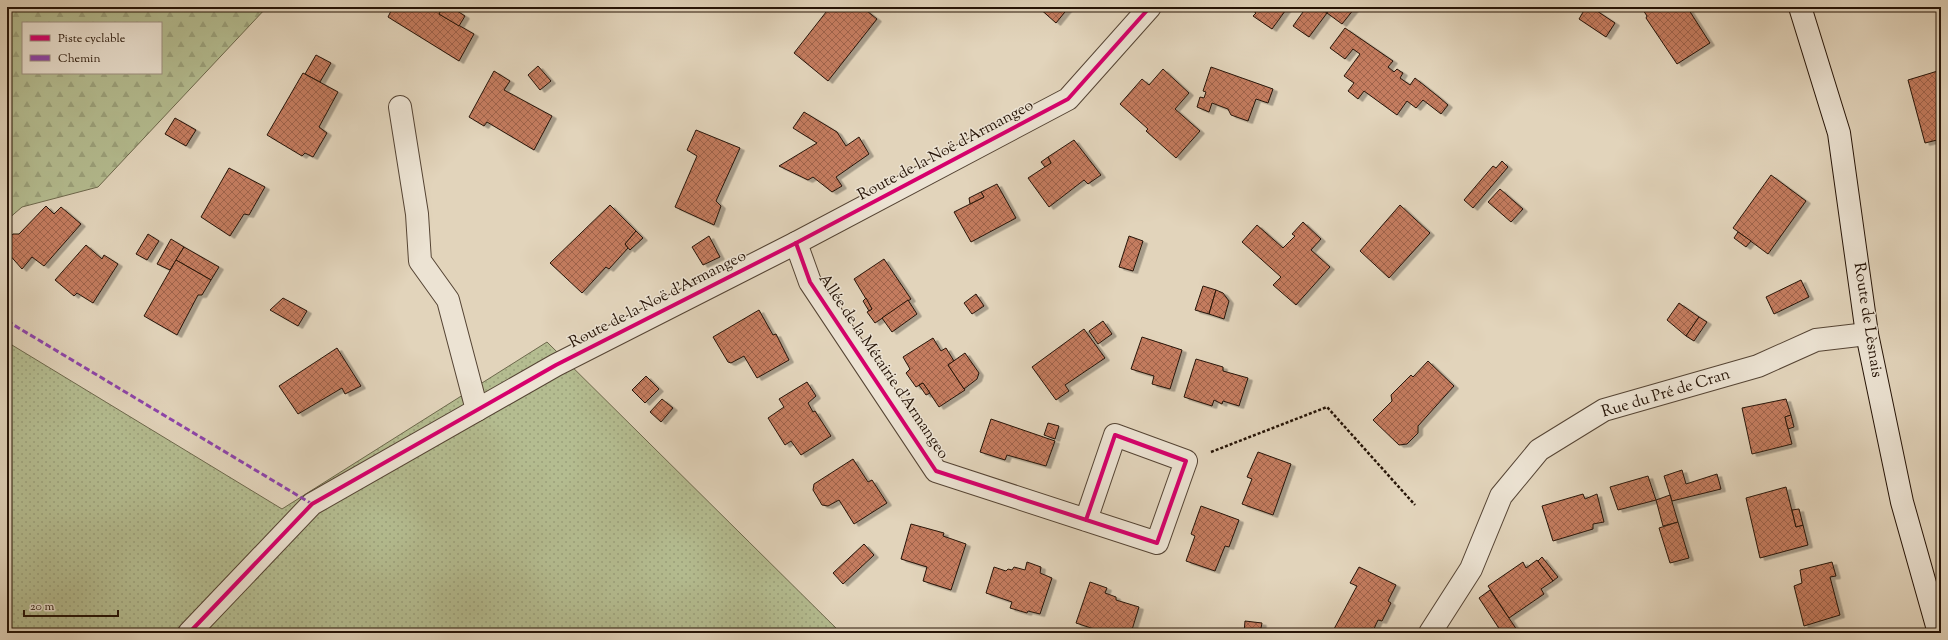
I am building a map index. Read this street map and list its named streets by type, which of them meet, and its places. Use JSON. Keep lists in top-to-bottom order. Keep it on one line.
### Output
{"streets":{"street":["Route de la Noë d'Armangeo","Route de Lèsnais","Allée de la Métairie d'Armangeo","Rue du Pré de Cran"]},"crossings":[["Route de la Noë d'Armangeo","Allée de la Métairie d'Armangeo"],["Route de Lèsnais","Rue du Pré de Cran"]],"legend":["Piste cyclable","Chemin"],"scale_bar":"20 m"}
